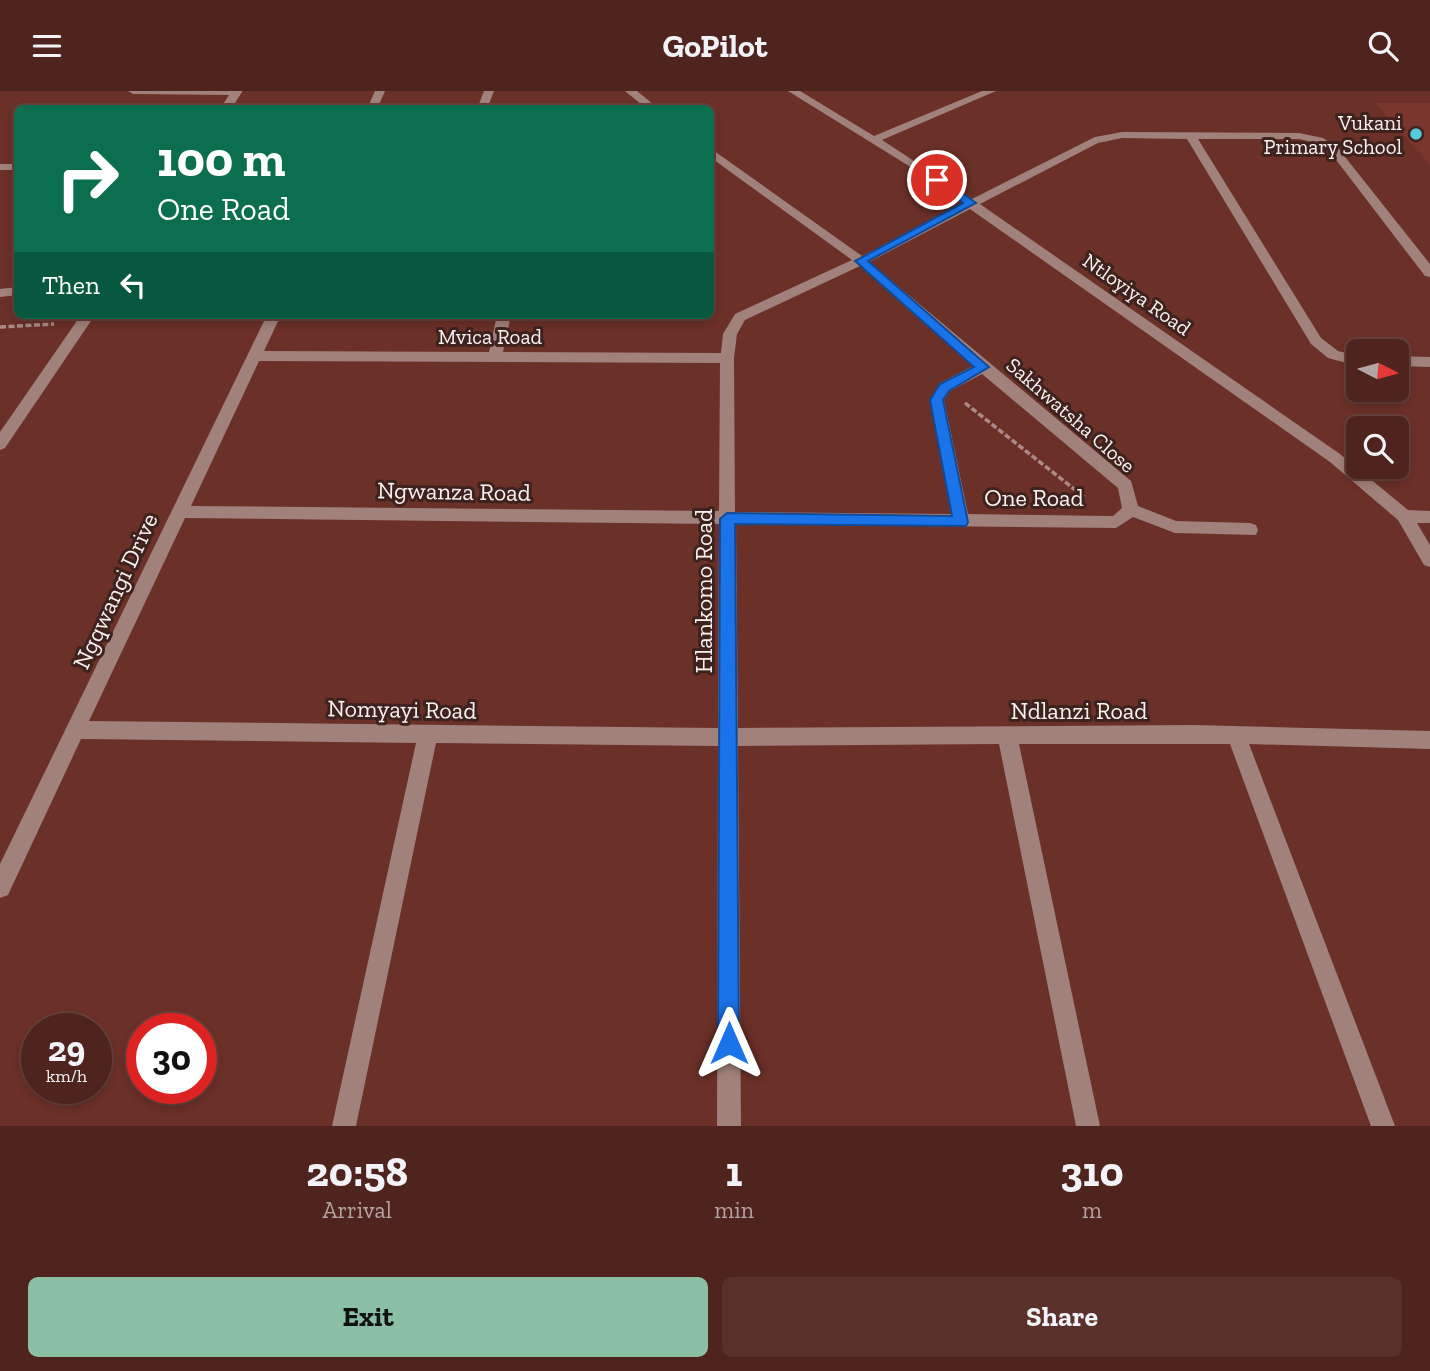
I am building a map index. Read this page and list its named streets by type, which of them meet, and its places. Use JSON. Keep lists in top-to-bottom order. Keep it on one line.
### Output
{"streets":{"street":["Ntloyiya Road","Mvica Road","Sakhwatsha Close","Ngwanza Road","One Road","Ngqwangi Drive","Hlankomo Road","Nomyayi Road","Ndlanzi Road"]},"crossings":[["Ntloyiya Road","Hlankomo Road"],["Mvica Road","Ngqwangi Drive"],["Mvica Road","Hlankomo Road"],["Sakhwatsha Close","One Road"],["Sakhwatsha Close","Hlankomo Road"],["Ngwanza Road","One Road"],["Ngwanza Road","Ngqwangi Drive"],["Ngwanza Road","Hlankomo Road"],["One Road","Hlankomo Road"],["Ngqwangi Drive","Nomyayi Road"],["Hlankomo Road","Nomyayi Road"],["Hlankomo Road","Ndlanzi Road"],["Nomyayi Road","Ndlanzi Road"]],"places":["Vukani Primary School"],"north":"right","page":{"header":"GoPilot","turn":["100 m","One Road"],"then":"Then","speed":"29 km/h","limit":"30","eta":["20:58","Arrival","1","min","310","m"],"buttons":["Exit","Share"]}}
